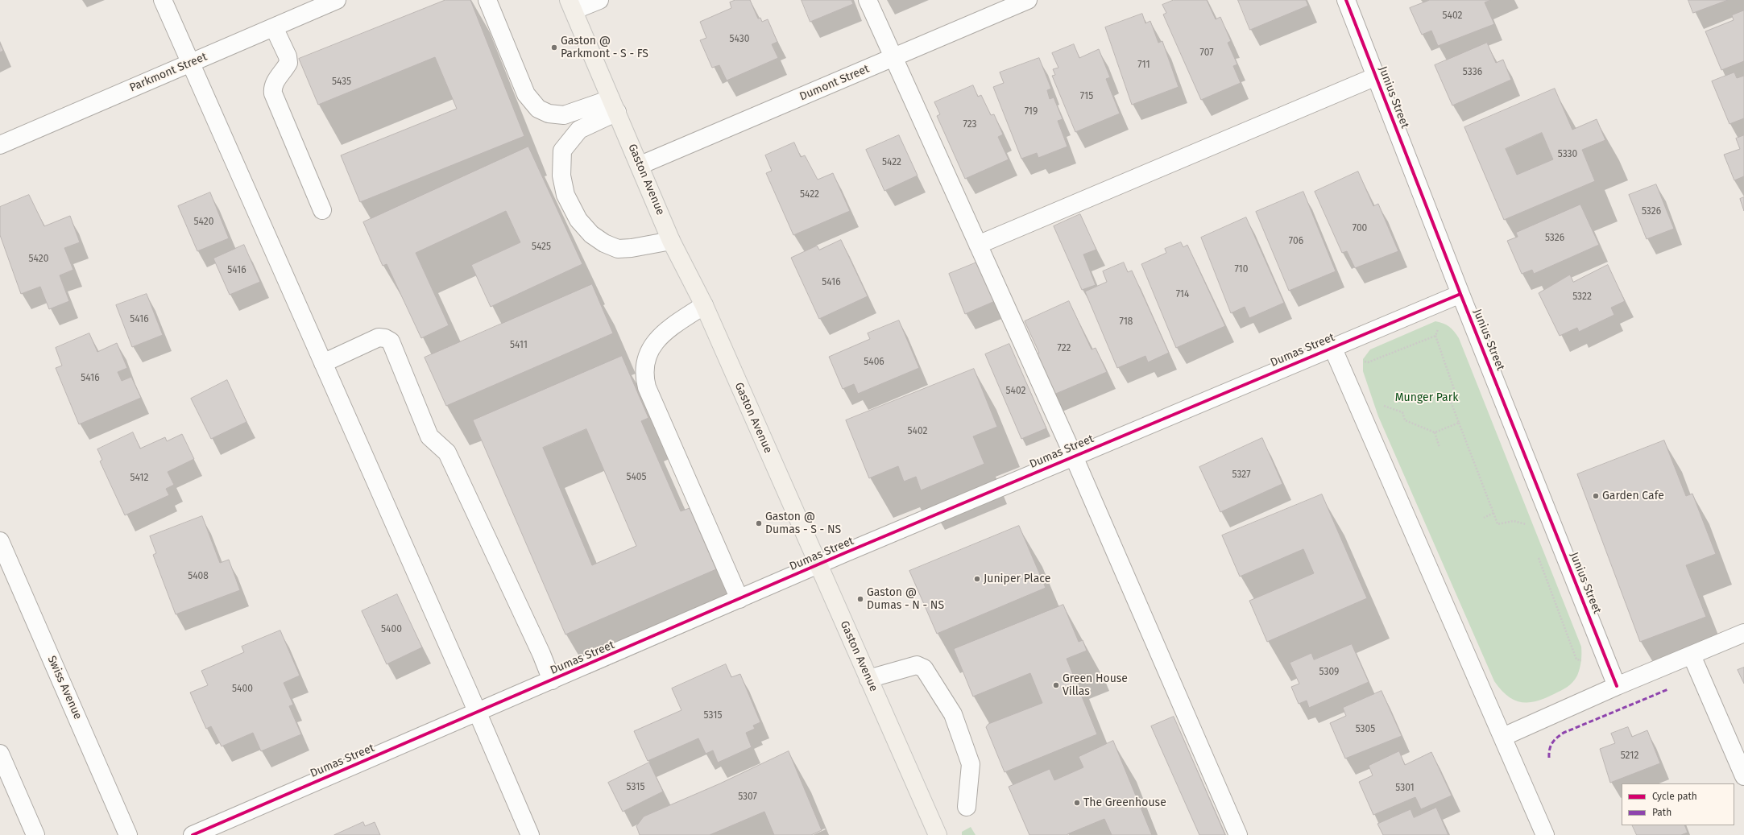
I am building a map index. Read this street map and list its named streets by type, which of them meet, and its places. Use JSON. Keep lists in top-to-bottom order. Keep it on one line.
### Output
{"streets":{"main road":["Gaston Avenue"],"street":["Parkmont Street","Dumont Street","Junius Street","Dumas Street","Swiss Avenue"]},"crossings":[["Dumont Street","Gaston Avenue"],["Junius Street","Dumas Street"],["Gaston Avenue","Dumas Street"]],"parks":["Munger Park"],"places":["Gaston @ Parkmont - S - FS","Garden Cafe","Gaston @ Dumas - S - NS","Juniper Place","Gaston @ Dumas - N - NS","Green House Villas","The Greenhouse"],"house_numbers":["5402","5430","707","711","5336","5435","715","719","723","5330","5422","5422","5326","5420","700","5326","706","5425","5420","710","5416","5416","714","5322","5416","718","5411","722","5406","5416","5402","5402","5327","5405","5412","5408","5400","5309","5400","5315","5305","5212","5315","5301","5307"],"legend":["Cycle path","Path"]}
